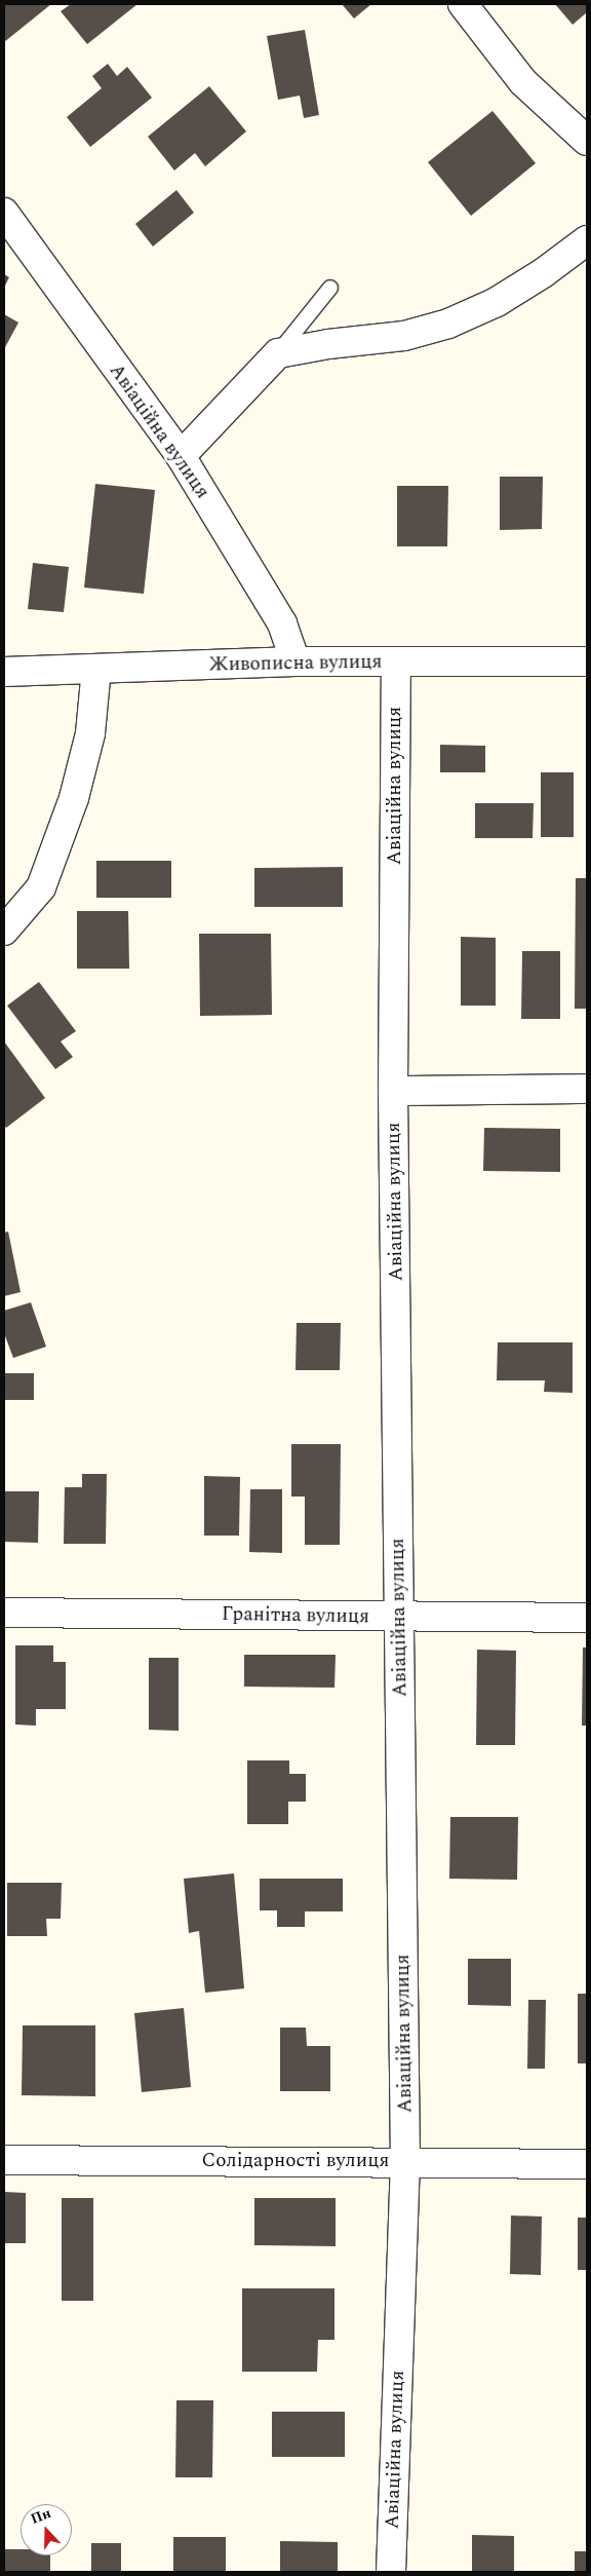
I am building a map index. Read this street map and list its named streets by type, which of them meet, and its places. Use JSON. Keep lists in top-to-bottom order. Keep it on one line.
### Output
{"streets":{"street":["Авіаційна вулиця","Живописна вулиця","Гранітна вулиця","Солідарності вулиця"]},"crossings":[["Авіаційна вулиця","Живописна вулиця"],["Авіаційна вулиця","Гранітна вулиця"],["Авіаційна вулиця","Солідарності вулиця"]],"north":"top"}
